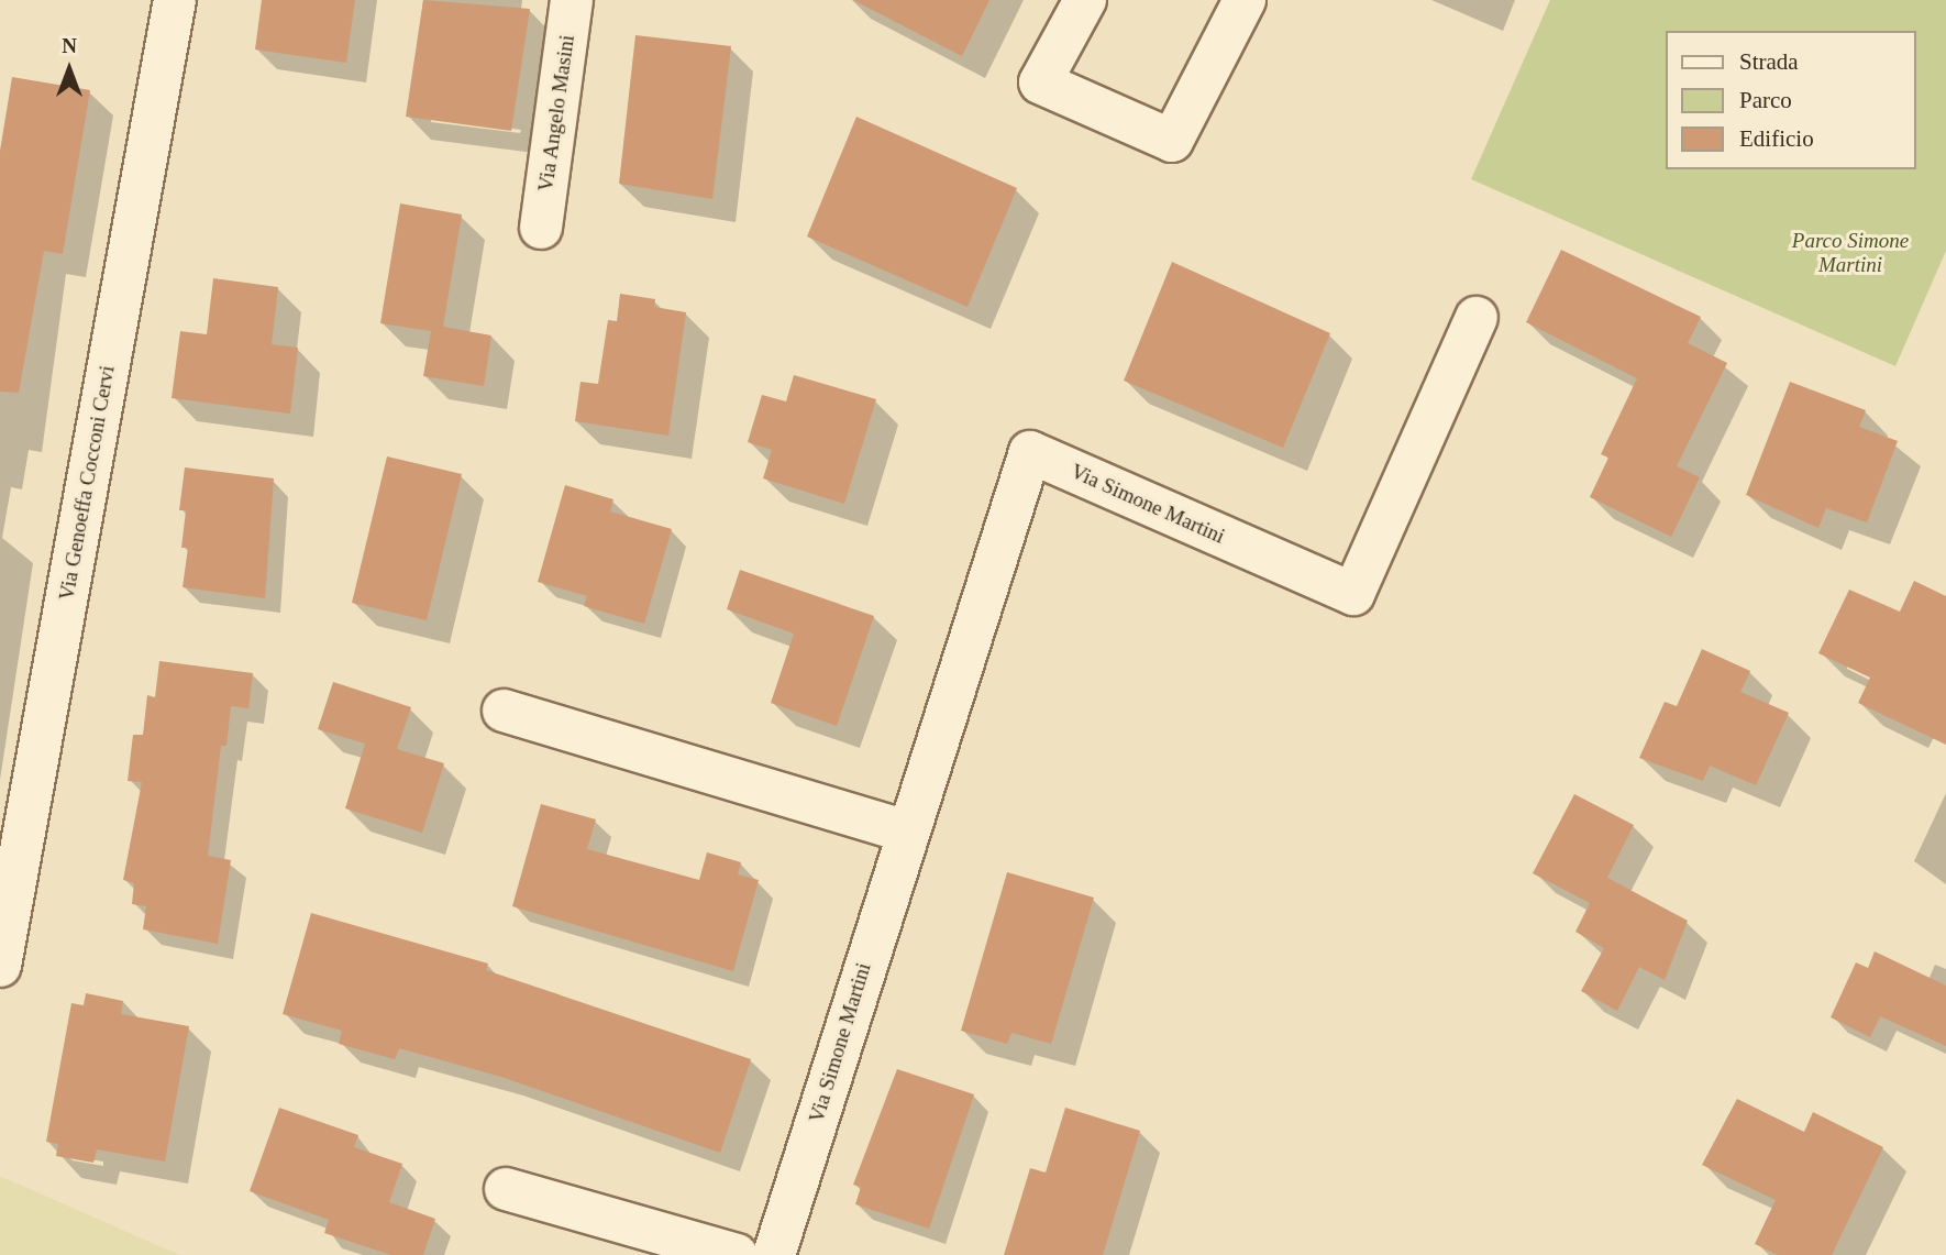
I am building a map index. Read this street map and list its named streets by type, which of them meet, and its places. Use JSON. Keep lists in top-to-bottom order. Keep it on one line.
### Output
{"streets":{"street":["Via Angelo Masini","Via Genoeffa Cocconi Cervi","Via Simone Martini"]},"parks":["Parco Simone Martini"],"legend":["Strada","Parco","Edificio"],"north":"top"}
